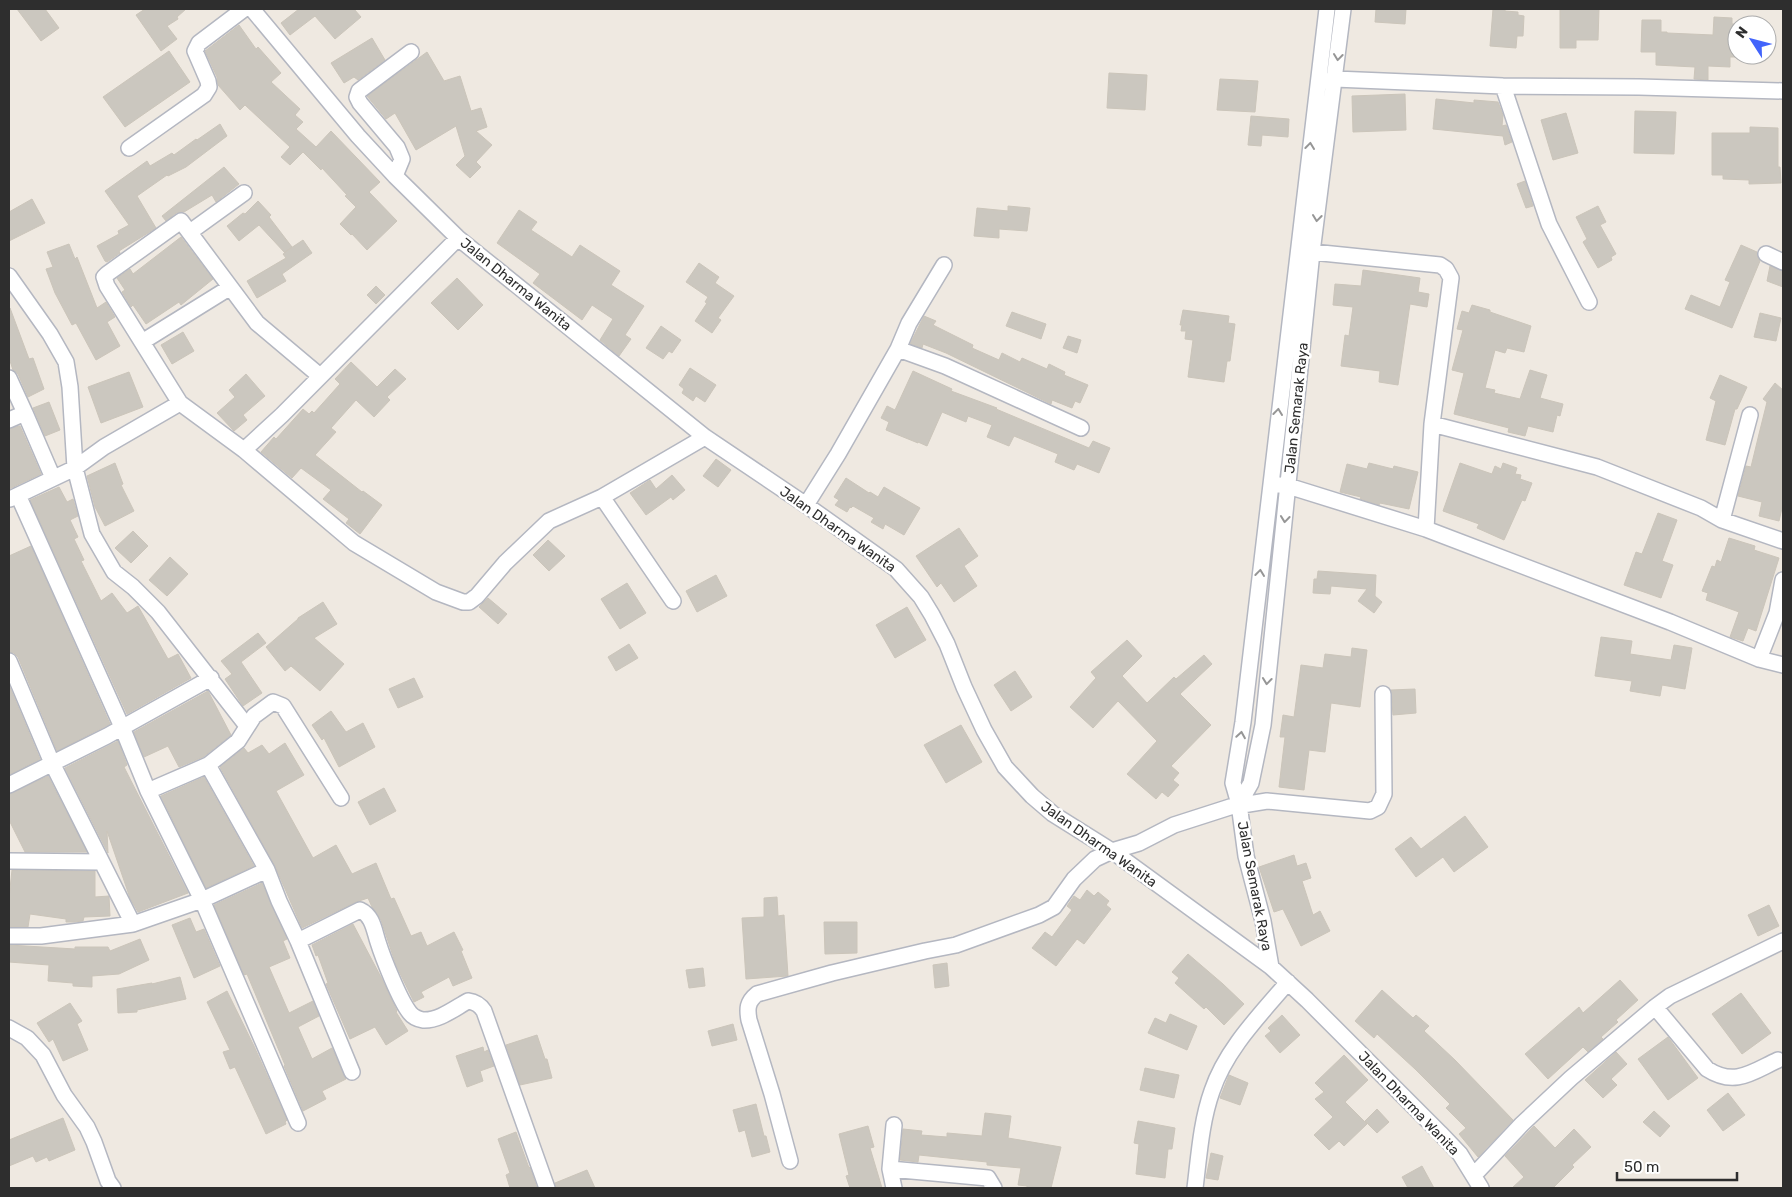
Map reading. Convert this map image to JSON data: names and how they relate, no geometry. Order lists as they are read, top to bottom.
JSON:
{
  "streets": {
    "street": ["Jalan Dharma Wanita", "Jalan Semarak Raya"]
  },
  "crossings": [
    ["Jalan Dharma Wanita", "Jalan Semarak Raya"]
  ],
  "scale_bar": "50 m",
  "north": "top left"
}
